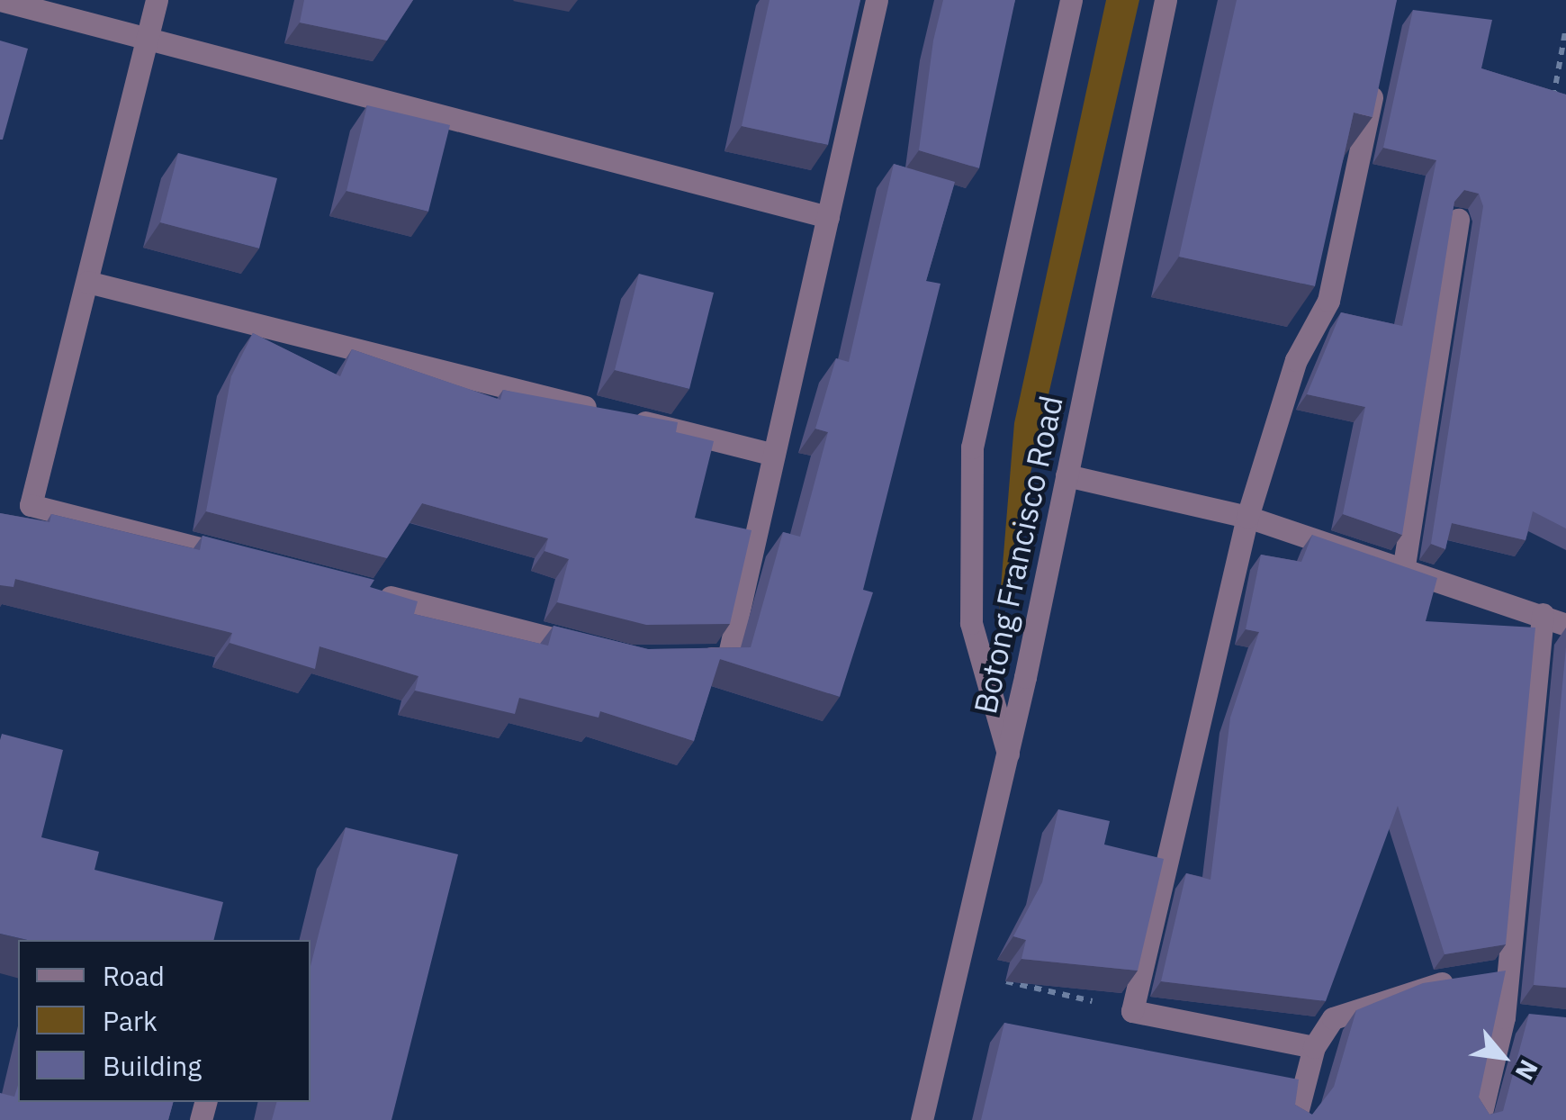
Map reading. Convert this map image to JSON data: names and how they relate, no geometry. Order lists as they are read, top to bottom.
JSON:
{
  "streets": {
    "street": ["Botong Francisco Road"]
  },
  "legend": ["Road", "Park", "Building"],
  "north": "bottom right"
}
